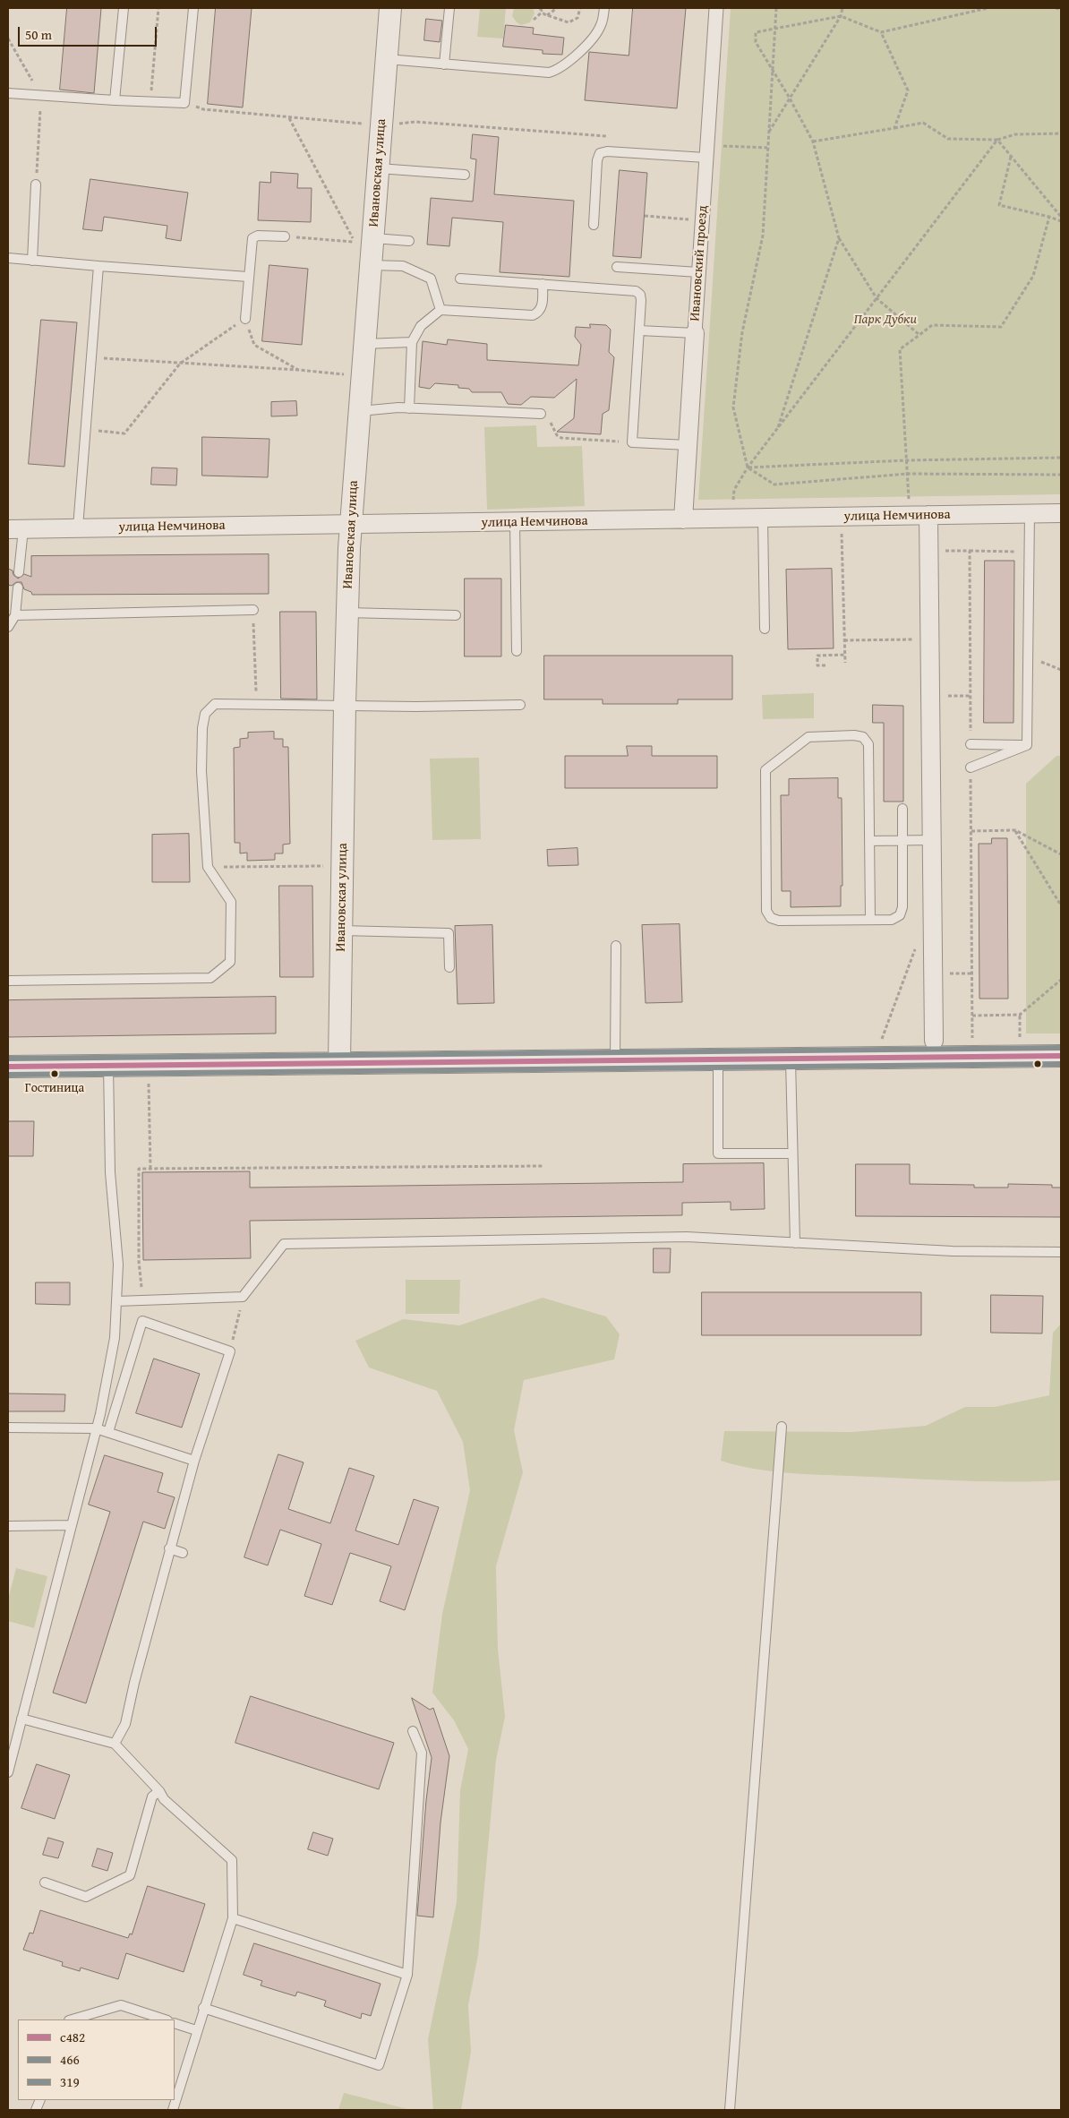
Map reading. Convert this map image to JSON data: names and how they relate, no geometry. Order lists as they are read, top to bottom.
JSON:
{
  "streets": {
    "street": ["Ивановская улица", "Ивановский проезд", "улица Немчинова"]
  },
  "crossings": [
    ["Ивановская улица", "улица Немчинова"],
    ["Ивановский проезд", "улица Немчинова"]
  ],
  "parks": ["Парк Дубки"],
  "places": ["Гостиница"],
  "lines": ["transit line 319", "transit line с482", "transit line 466"],
  "legend": ["с482", "466", "319"],
  "scale_bar": "50 m"
}
